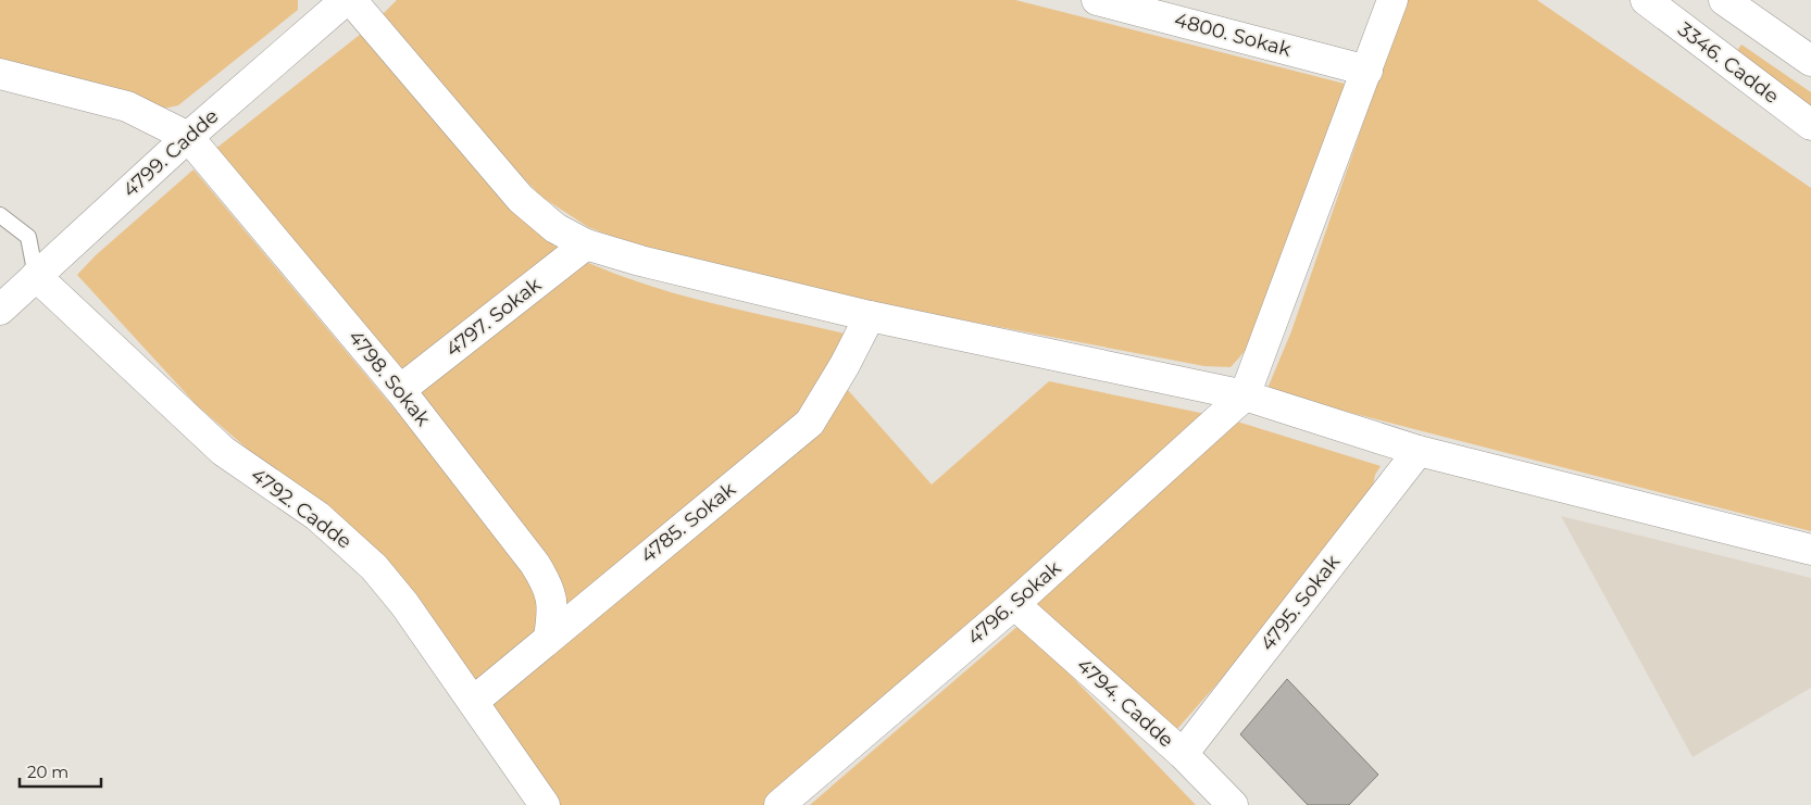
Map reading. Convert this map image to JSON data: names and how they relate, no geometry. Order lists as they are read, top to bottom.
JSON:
{
  "streets": {
    "street": [
      "4800. Sokak",
      "3346. Cadde",
      "4799. Cadde",
      "4797. Sokak",
      "4798. Sokak",
      "4792. Cadde",
      "4785. Sokak",
      "4796. Sokak",
      "4795. Sokak",
      "4794. Cadde"
    ]
  },
  "crossings": [
    ["4799. Cadde", "4798. Sokak"],
    ["4799. Cadde", "4792. Cadde"],
    ["4797. Sokak", "4798. Sokak"],
    ["4798. Sokak", "4785. Sokak"],
    ["4792. Cadde", "4785. Sokak"],
    ["4796. Sokak", "4794. Cadde"],
    ["4795. Sokak", "4794. Cadde"]
  ],
  "scale_bar": "20 m"
}
